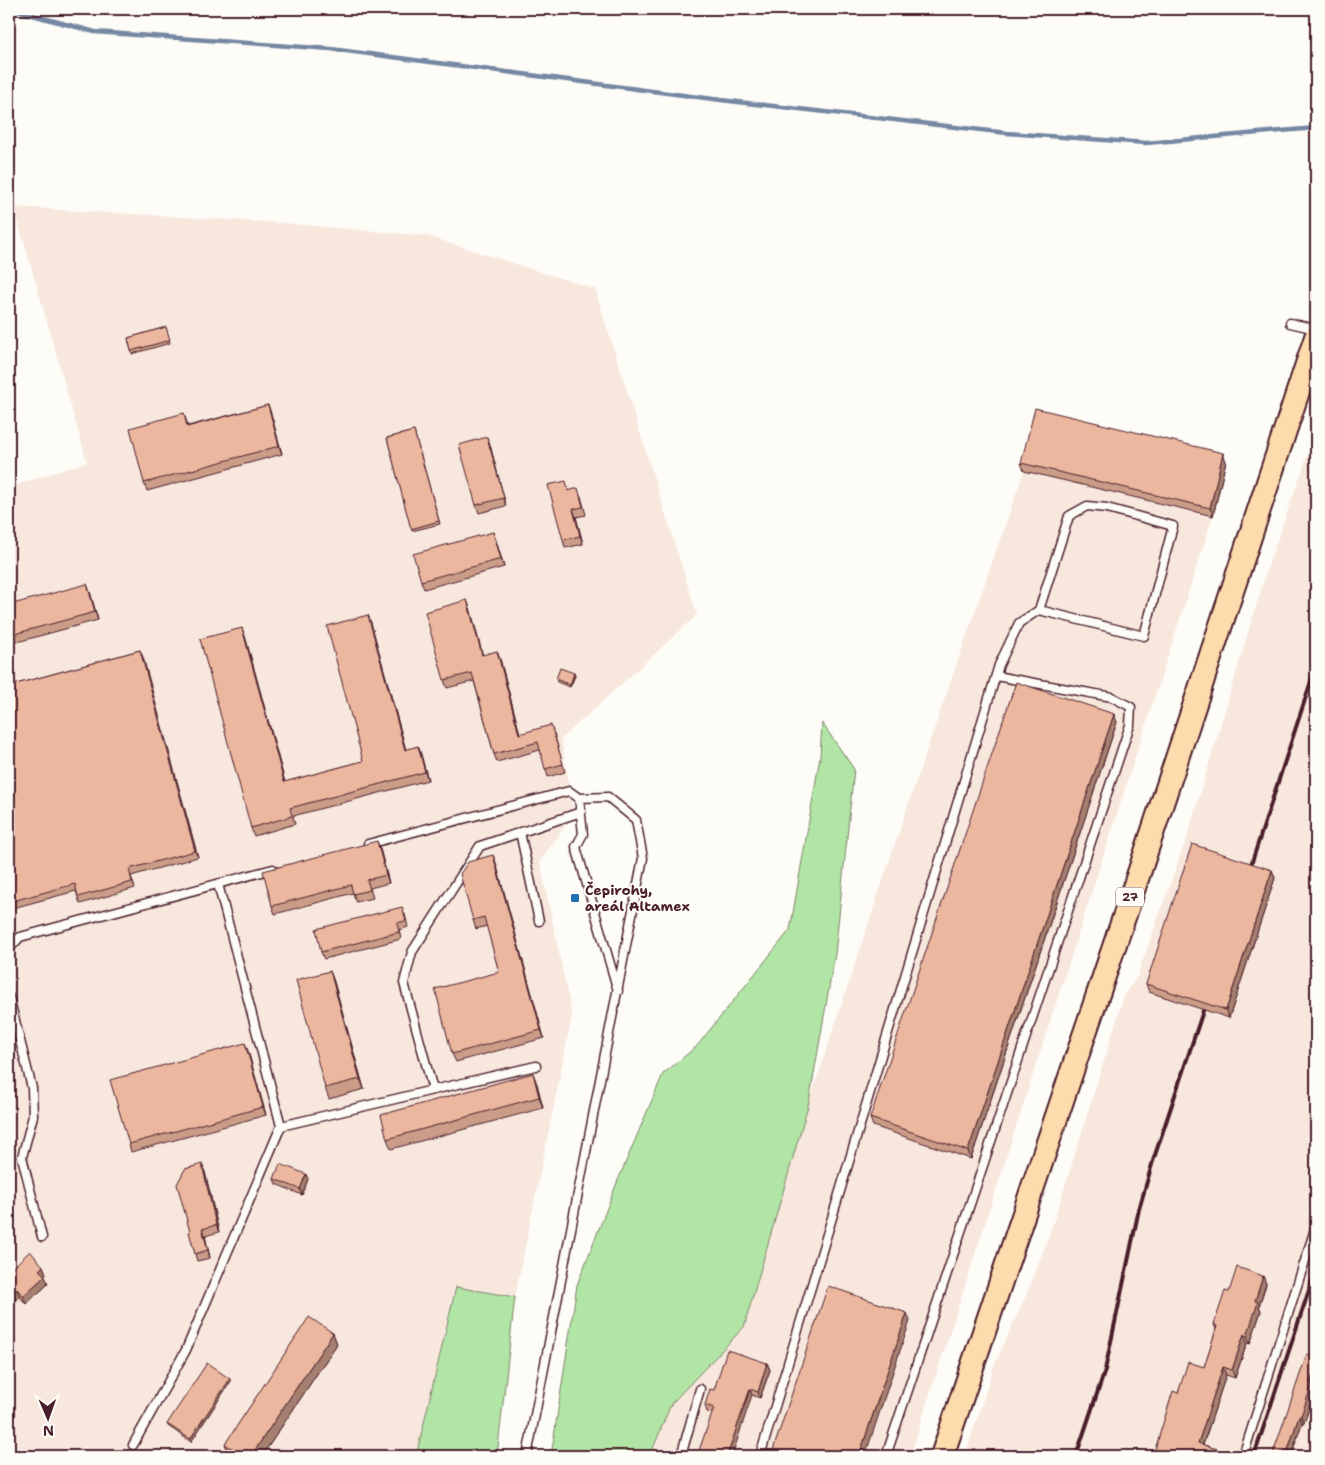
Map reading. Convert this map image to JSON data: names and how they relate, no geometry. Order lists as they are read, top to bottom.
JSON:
{
  "streets": {
    "main road": ["27"]
  },
  "places": {
    "transit": ["Čepirohy, areál Altamex"]
  },
  "north": "bottom"
}
